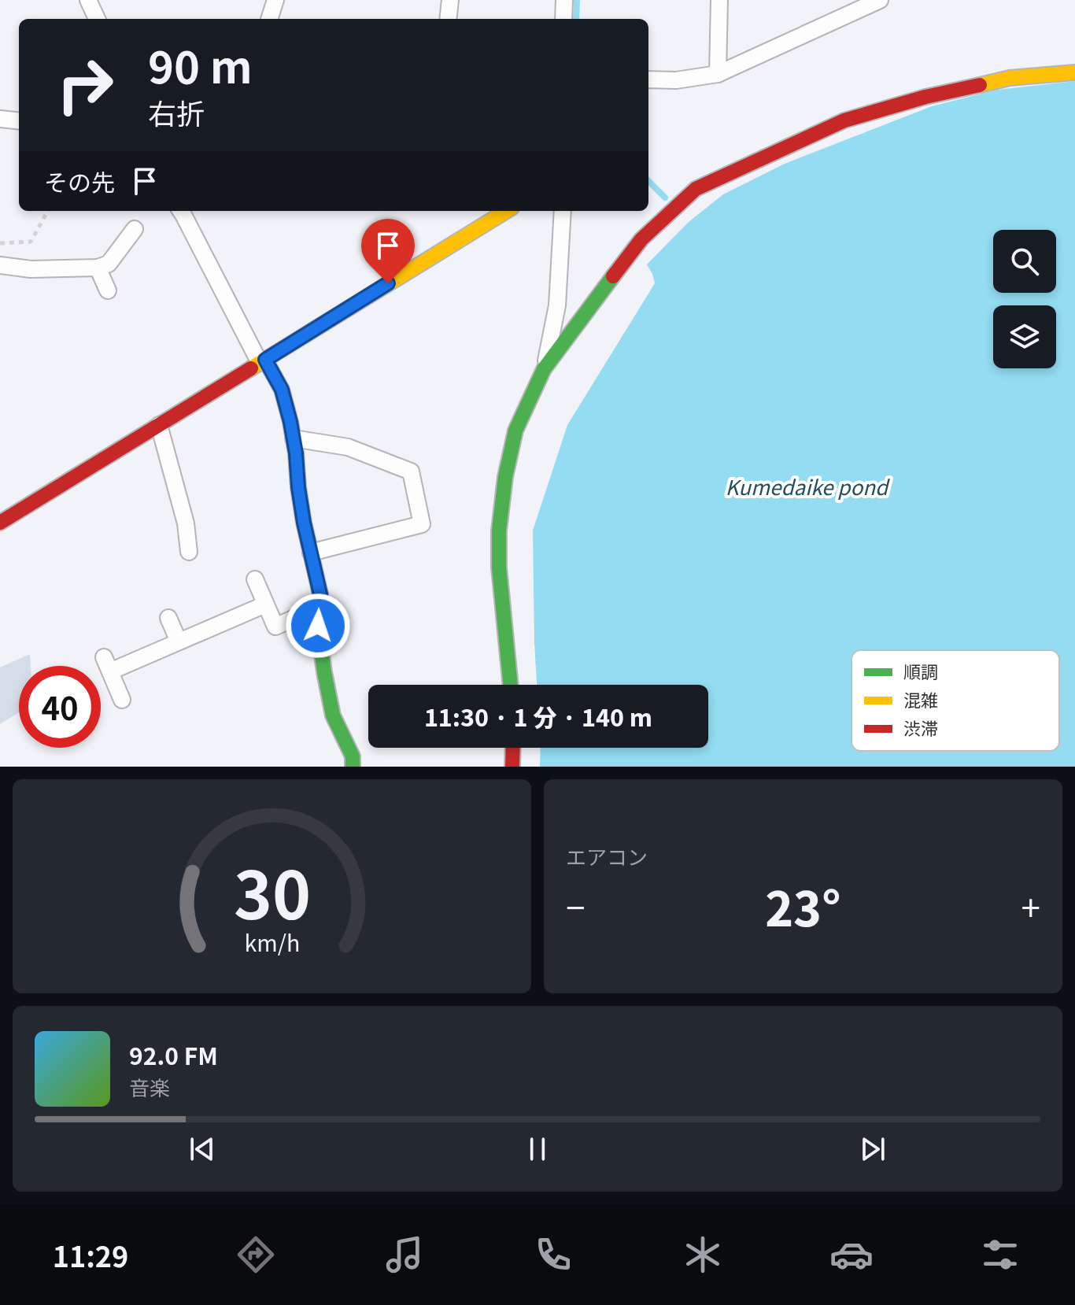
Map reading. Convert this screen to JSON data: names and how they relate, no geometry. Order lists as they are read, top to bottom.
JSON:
{
  "water": ["Kumedaike pond"],
  "legend": ["順調", "混雑", "渋滞"],
  "page": {
    "turn": ["90 m", "右折"],
    "then": "その先",
    "limit": "40",
    "trip": "11:30 · 1 分 · 140 m",
    "tile": "エアコン",
    "heat": ["−", "23°", "+"],
    "song": ["92.0 FM", "音楽"],
    "tabs": "11:29",
    "gauge": ["30", "km/h"]
  }
}
